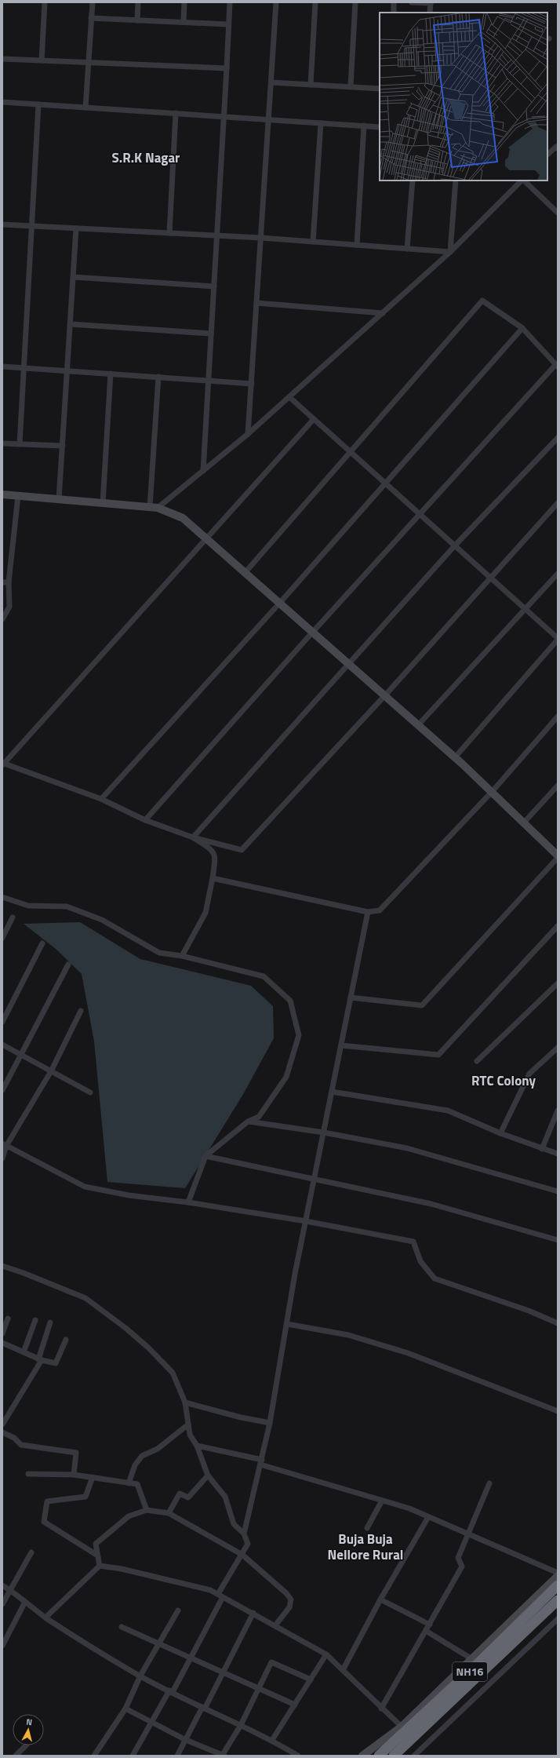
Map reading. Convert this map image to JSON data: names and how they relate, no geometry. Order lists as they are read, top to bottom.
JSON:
{
  "streets": {
    "highway": ["NH16"]
  },
  "districts": ["S.R.K Nagar", "RTC Colony", "Buja Buja Nellore Rural"],
  "north": "top"
}
